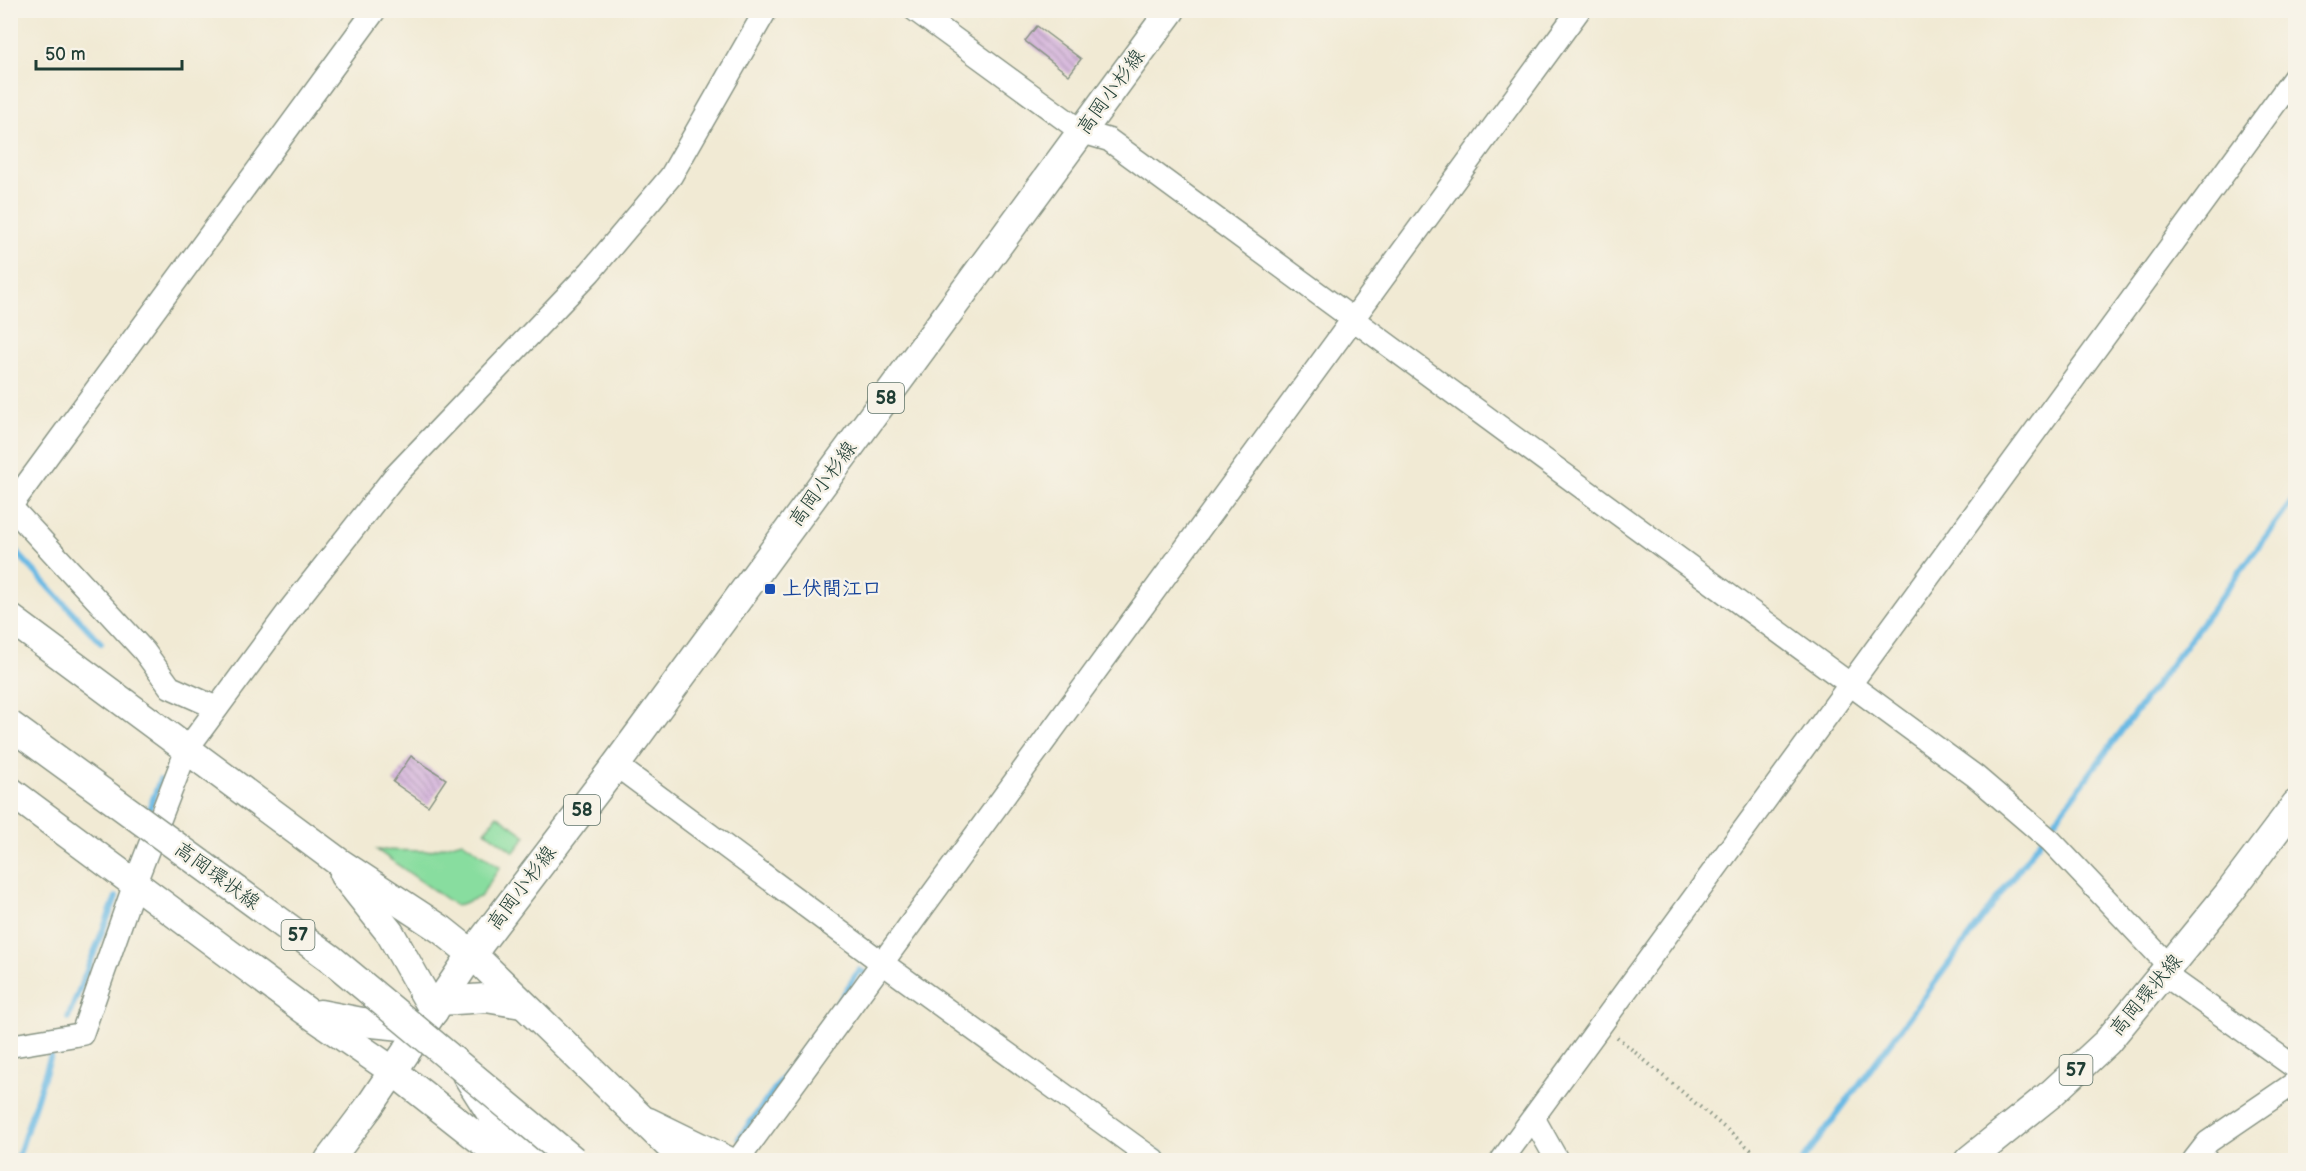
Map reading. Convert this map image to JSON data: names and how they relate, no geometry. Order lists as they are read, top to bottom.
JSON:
{
  "streets": {
    "main road": [
      "高岡小杉線",
      "58",
      "高岡環状線",
      "57"
    ]
  },
  "places": {
    "transit": ["上伏間江口"]
  },
  "scale_bar": "50 m"
}
